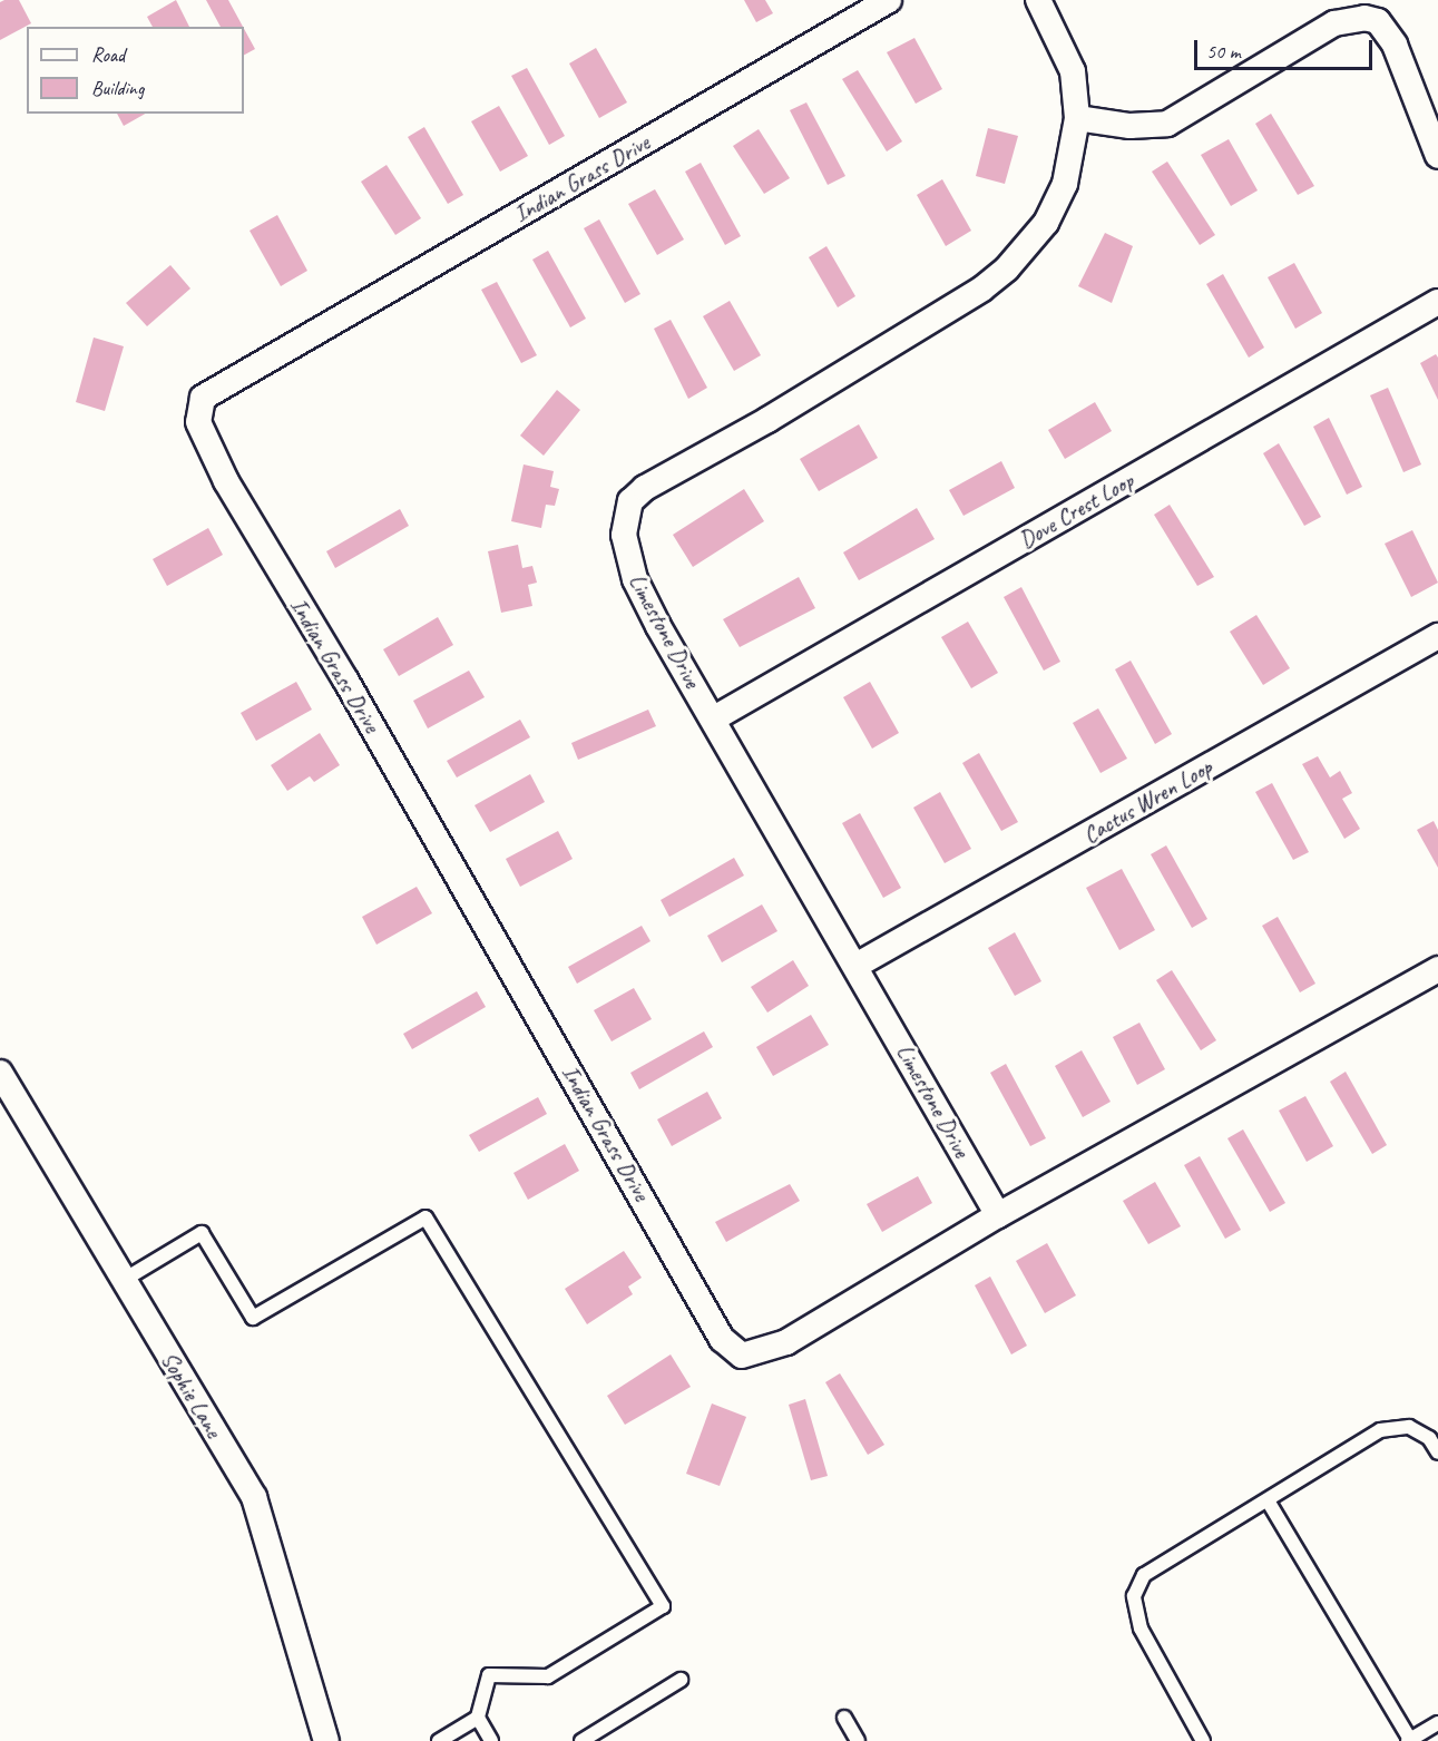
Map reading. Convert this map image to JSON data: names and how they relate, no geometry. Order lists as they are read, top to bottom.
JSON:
{
  "streets": {
    "street": [
      "Indian Grass Drive",
      "Dove Crest Loop",
      "Limestone Drive",
      "Cactus Wren Loop",
      "Sophie Lane"
    ]
  },
  "crossings": [
    ["Indian Grass Drive", "Limestone Drive"],
    ["Dove Crest Loop", "Limestone Drive"],
    ["Limestone Drive", "Cactus Wren Loop"]
  ],
  "legend": ["Road", "Building"],
  "scale_bar": "50 m"
}
